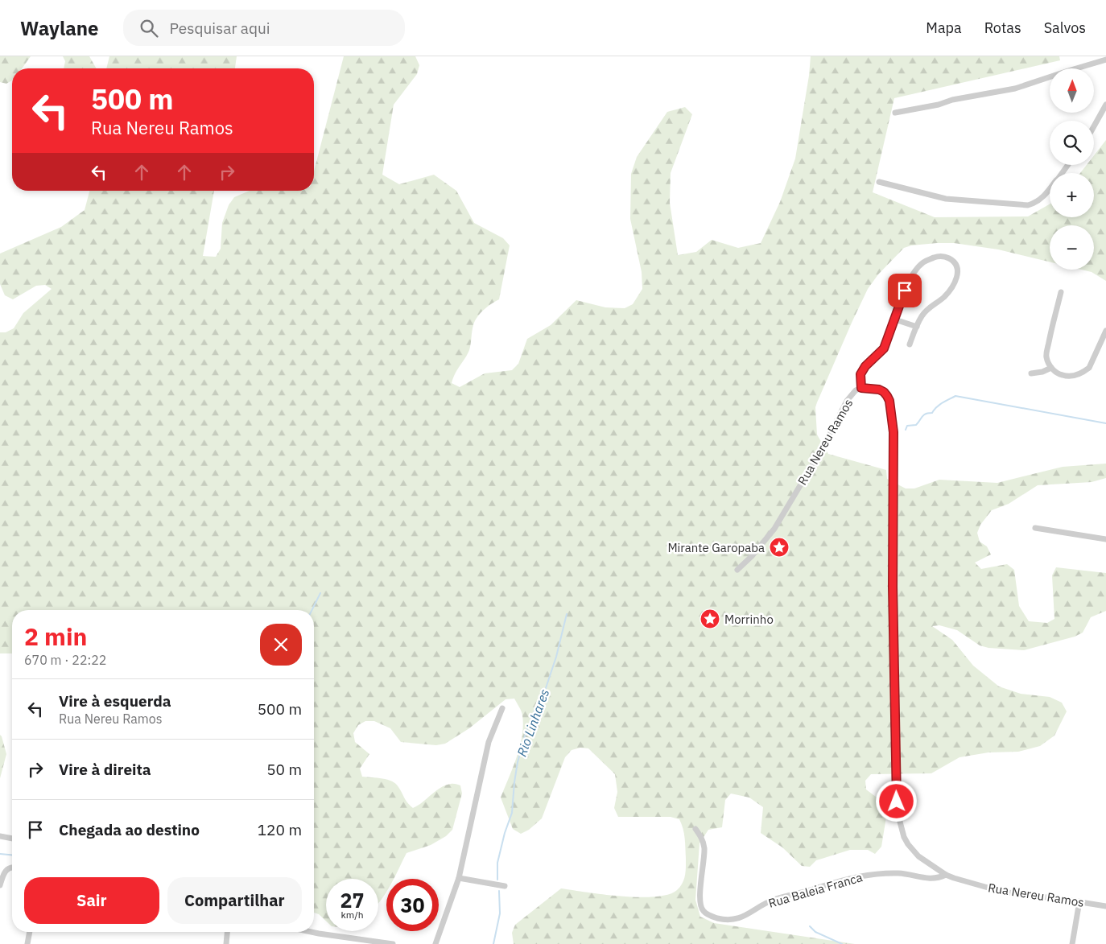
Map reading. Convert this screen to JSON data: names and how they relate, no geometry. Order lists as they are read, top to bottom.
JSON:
{
  "streets": {
    "street": ["Rua Nereu Ramos", "Rua Baleia Franca"]
  },
  "crossings": [
    ["Rua Nereu Ramos", "Rua Baleia Franca"]
  ],
  "water": ["Rio Linhares"],
  "places": {
    "place": ["Mirante Garopaba", "Morrinho"]
  },
  "north": "top",
  "page": {
    "header": "Waylane",
    "search": "Pesquisar aqui",
    "nav": ["Mapa", "Rotas", "Salvos"],
    "map_buttons": ["+", "−"],
    "turn": ["500 m", "Rua Nereu Ramos"],
    "heading": ["2 min", "670 m · 22:22"],
    "list": [
      {
        "name": "Vire à esquerda",
        "note": "Rua Nereu Ramos",
        "value": "500 m"
      },
      {
        "name": "Vire à direita",
        "value": "50 m"
      },
      {
        "name": "Chegada ao destino",
        "value": "120 m"
      }
    ],
    "buttons": ["Sair", "Compartilhar"],
    "speed": "27 km/h",
    "limit": "30"
  }
}
